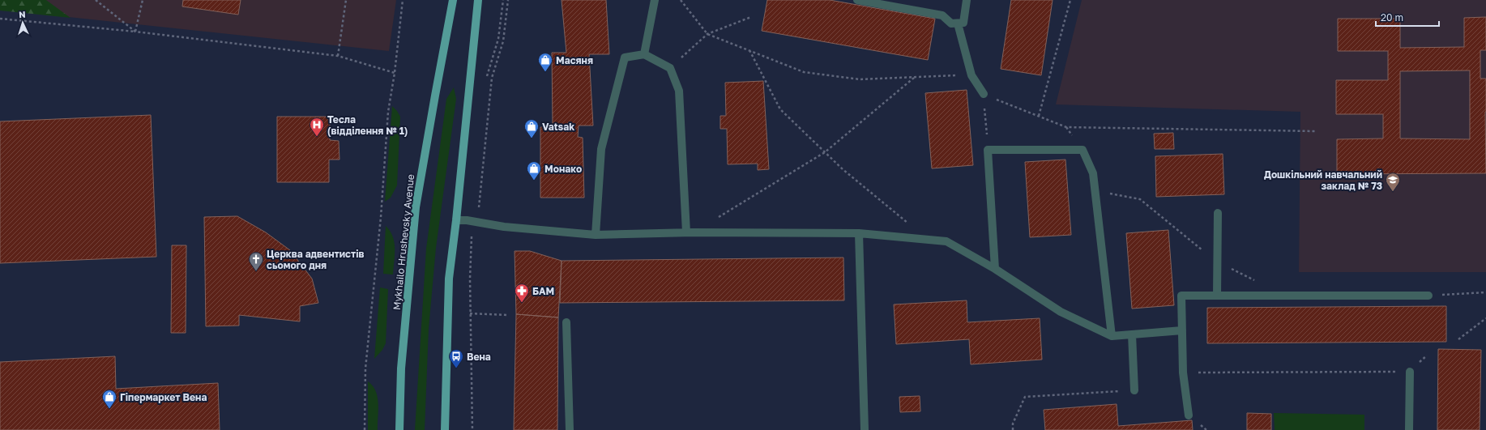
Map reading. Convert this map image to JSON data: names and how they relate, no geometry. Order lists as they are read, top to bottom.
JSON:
{
  "streets": {
    "main road": ["Mykhailo Hrushevsky Avenue"]
  },
  "places": {
    "shop": [
      "Масяня",
      "Vatsak",
      "Монако",
      "Гіпермаркет Вена"
    ],
    "hospital": ["Тесла (відділення № 1)"],
    "school or university": ["Дошкільний навчальний заклад № 73"],
    "church": ["Церква адвентистів сьомого дня"],
    "pharmacy": ["БАМ"],
    "bus stop": ["Вена"]
  },
  "scale_bar": "20 m",
  "north": "top"
}
